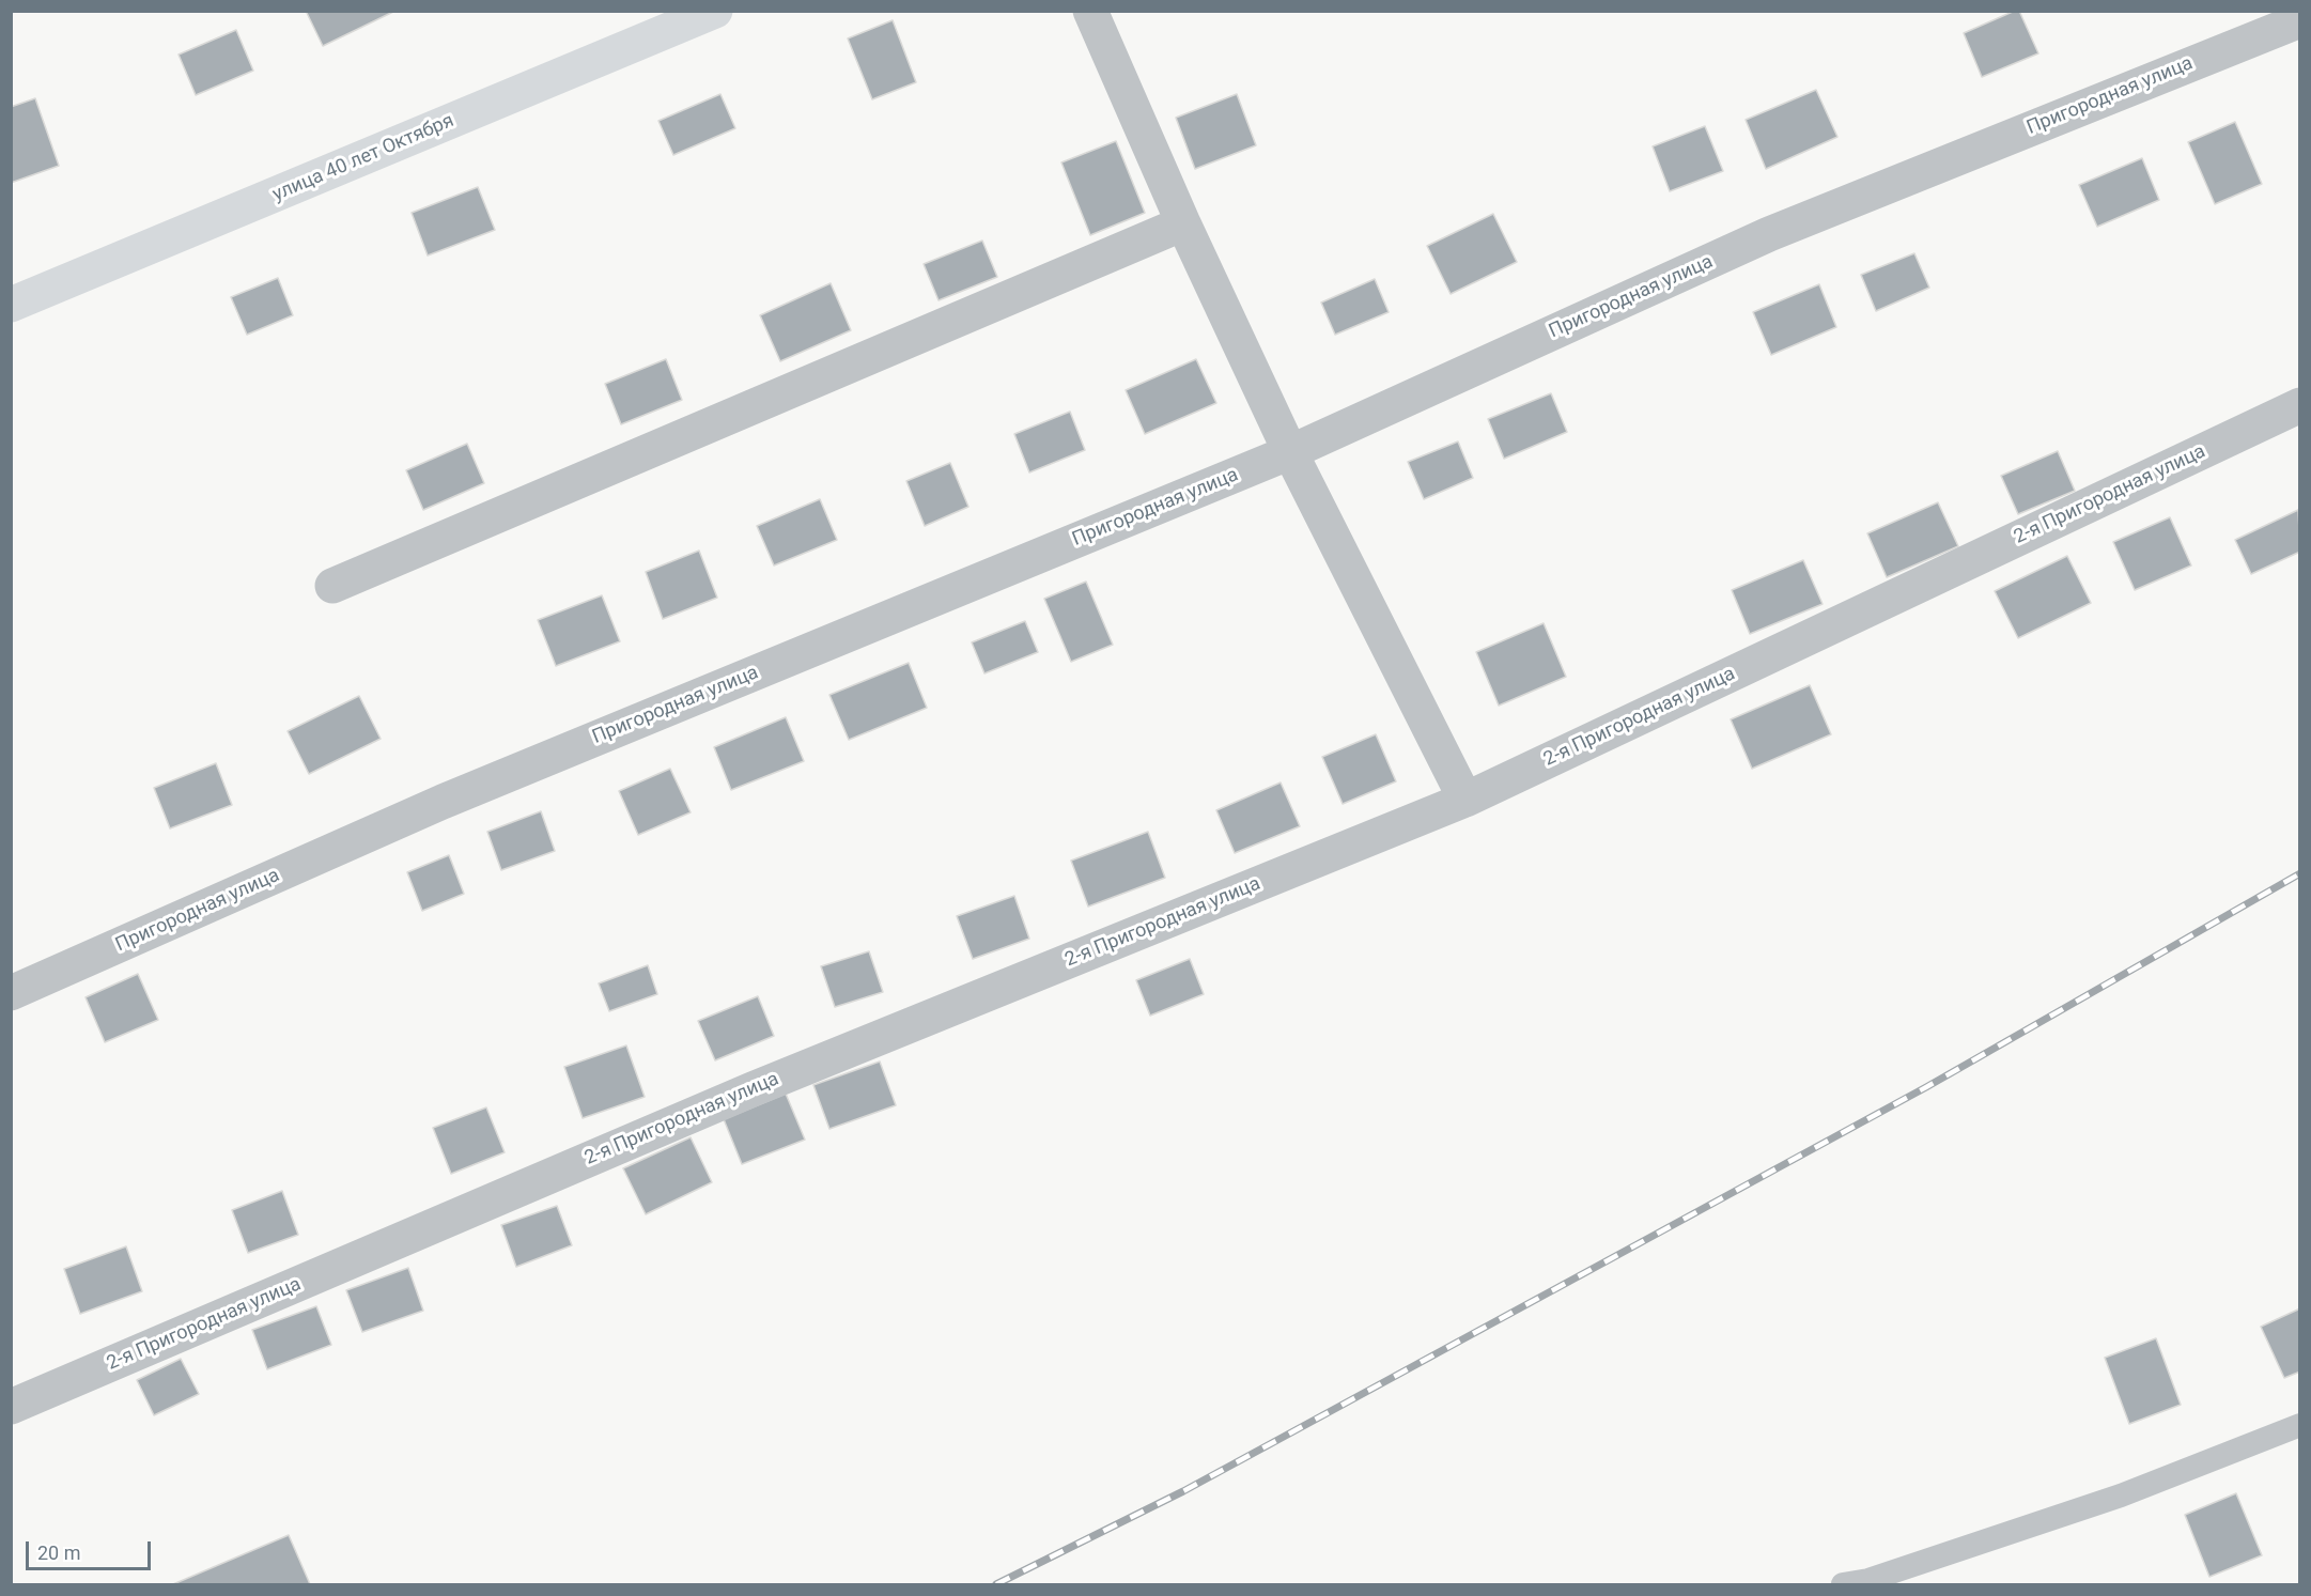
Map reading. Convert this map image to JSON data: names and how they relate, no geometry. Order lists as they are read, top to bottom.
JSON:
{
  "streets": {
    "main road": ["улица 40 лет Октября"],
    "street": ["Пригородная улица", "2-я Пригородная улица"]
  },
  "scale_bar": "20 m"
}
